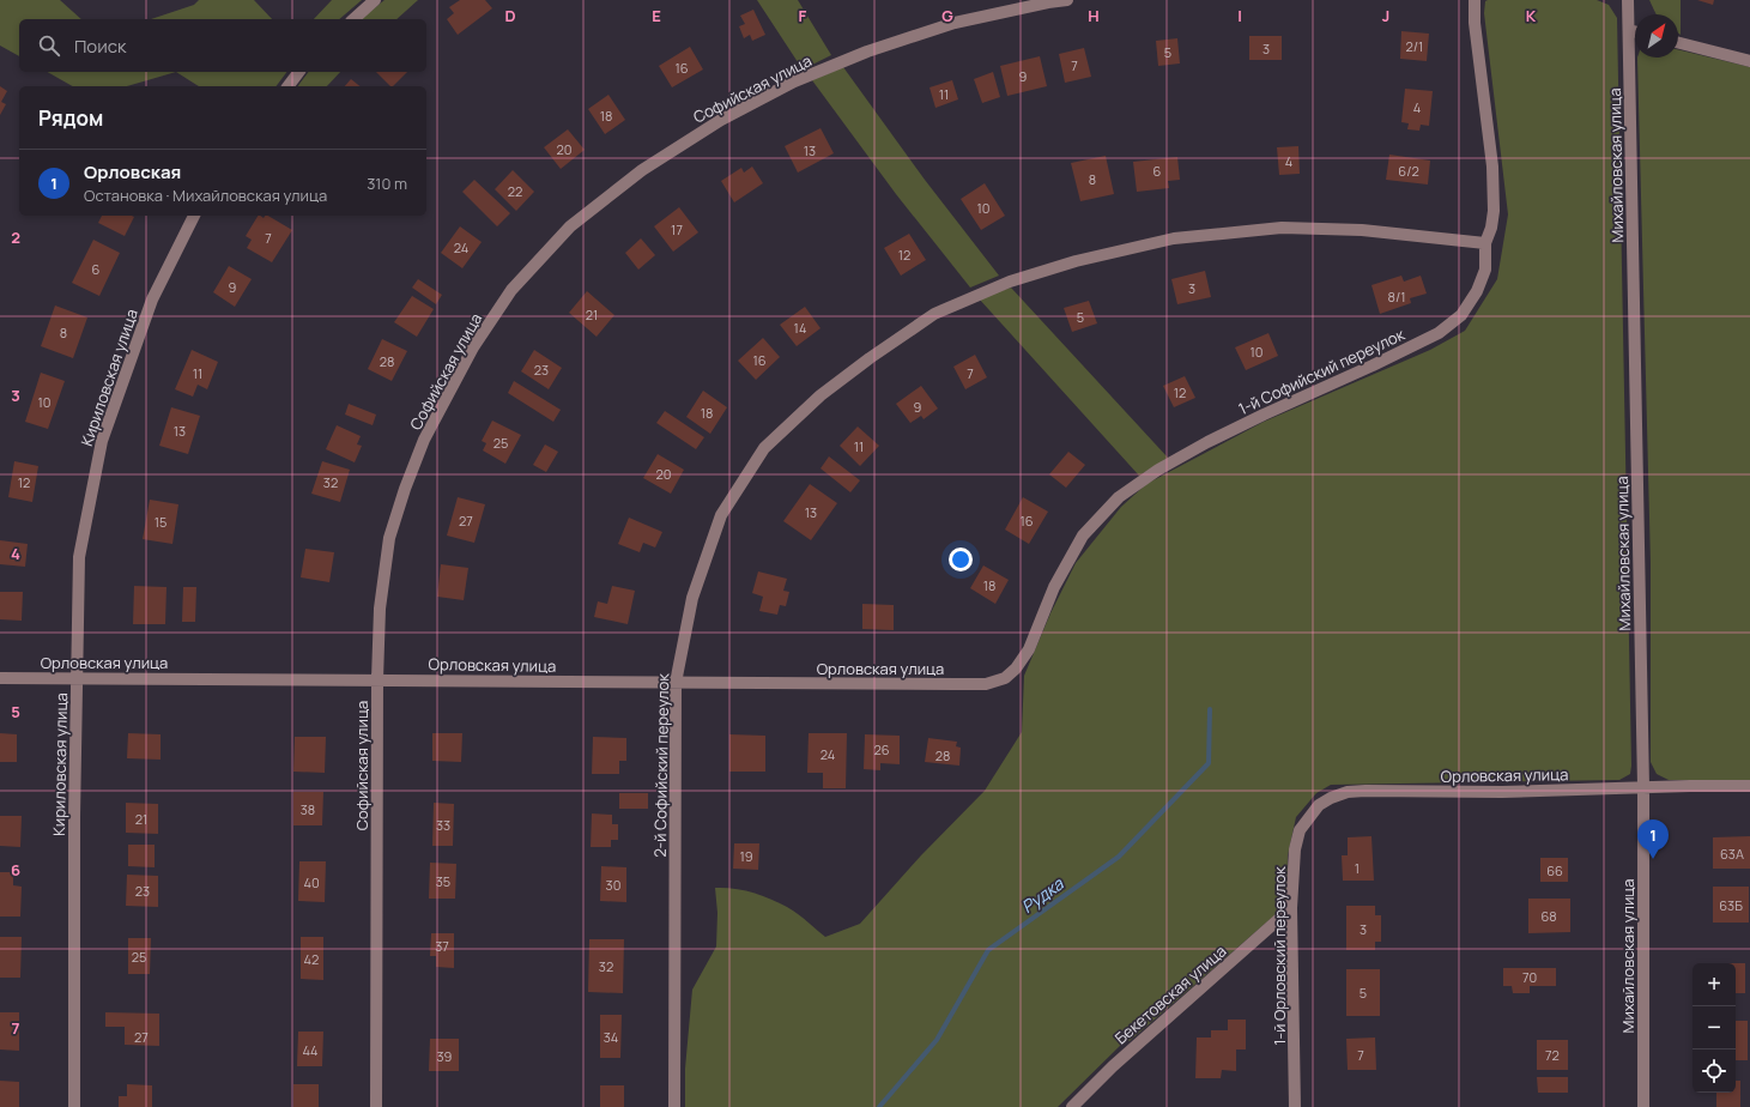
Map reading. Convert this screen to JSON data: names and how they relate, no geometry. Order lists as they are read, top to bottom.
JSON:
{
  "streets": {
    "street": [
      "Софийская улица",
      "Михайловская улица",
      "1-й Софийский переулок",
      "Кириловская улица",
      "Орловская улица",
      "2-й Софийский переулок",
      "1-й Орловский переулок",
      "Бекетовская улица"
    ]
  },
  "crossings": [
    ["Софийская улица", "Орловская улица"],
    ["Михайловская улица", "Орловская улица"],
    ["1-й Софийский переулок", "Орловская улица"],
    ["1-й Софийский переулок", "2-й Софийский переулок"],
    ["Кириловская улица", "Орловская улица"],
    ["Орловская улица", "2-й Софийский переулок"],
    ["Орловская улица", "1-й Орловский переулок"],
    ["1-й Орловский переулок", "Бекетовская улица"]
  ],
  "water": ["Рудка"],
  "house_numbers": [
    "2/1",
    "3",
    "5",
    "7",
    "16",
    "9",
    "11",
    "4",
    "18",
    "20",
    "13",
    "4",
    "6",
    "6/2",
    "8",
    "22",
    "10",
    "17",
    "7",
    "24",
    "12",
    "6",
    "9",
    "3",
    "8/1",
    "21",
    "5",
    "14",
    "8",
    "10",
    "16",
    "28",
    "23",
    "11",
    "7",
    "12",
    "10",
    "9",
    "18",
    "13",
    "25",
    "11",
    "20",
    "12",
    "32",
    "13",
    "27",
    "16",
    "15",
    "18",
    "26",
    "24",
    "28",
    "38",
    "21",
    "33",
    "63А",
    "19",
    "1",
    "66",
    "35",
    "40",
    "30",
    "23",
    "63Б",
    "68",
    "3",
    "37",
    "25",
    "42",
    "32",
    "70",
    "5",
    "27",
    "34",
    "44",
    "7",
    "72",
    "39"
  ],
  "north": "top right",
  "page": {
    "search": "Поиск",
    "heading": "Рядом",
    "list": [
      {
        "mark": "1",
        "name": "Орловская",
        "note": "Остановка · Михайловская улица",
        "value": "310 m"
      }
    ],
    "pins": "1",
    "map_buttons": ["+", "−"]
  },
  "grid": {
    "columns": [
      "D",
      "E",
      "F",
      "G",
      "H",
      "I",
      "J",
      "K"
    ],
    "rows": [
      "2",
      "3",
      "4",
      "5",
      "6",
      "7"
    ]
  }
}
